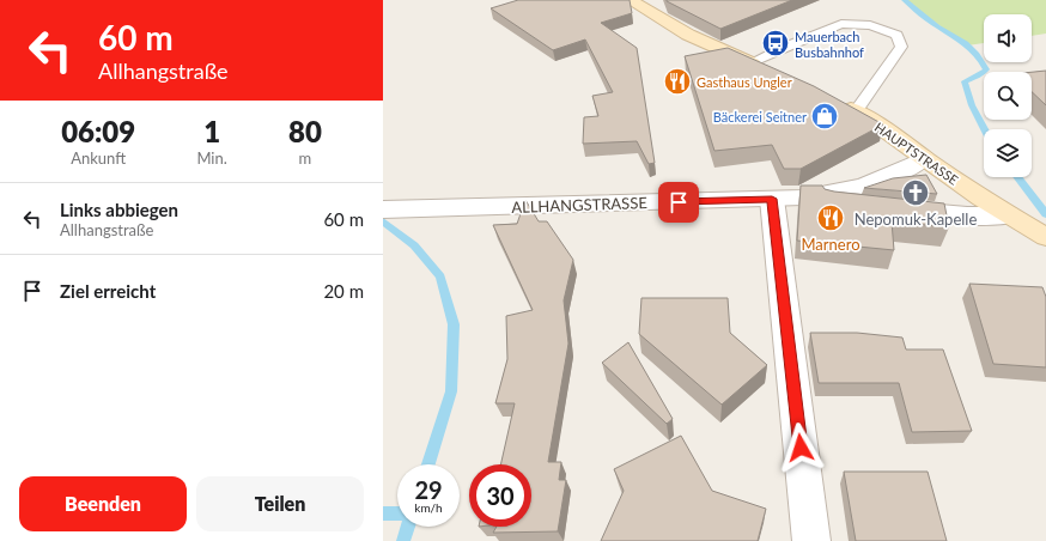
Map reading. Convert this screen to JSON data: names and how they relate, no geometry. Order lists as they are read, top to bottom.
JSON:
{
  "streets": {
    "main road": ["HAUPTSTRASSE"],
    "street": ["ALLHANGSTRASSE"]
  },
  "crossings": [
    ["HAUPTSTRASSE", "ALLHANGSTRASSE"]
  ],
  "places": {
    "bus stop": ["Mauerbach Busbahnhof"],
    "restaurant": ["Gasthaus Ungler", "Marnero"],
    "shop": ["Bäckerei Seitner"],
    "church": ["Nepomuk-Kapelle"]
  },
  "page": {
    "turn": ["60 m", "Allhangstraße"],
    "eta": [
      "06:09",
      "Ankunft",
      "1",
      "Min.",
      "80",
      "m"
    ],
    "list": [
      {
        "name": "Links abbiegen",
        "note": "Allhangstraße",
        "value": "60 m"
      },
      {
        "name": "Ziel erreicht",
        "value": "20 m"
      }
    ],
    "speed": "29 km/h",
    "limit": "30",
    "buttons": ["Beenden", "Teilen"]
  }
}
